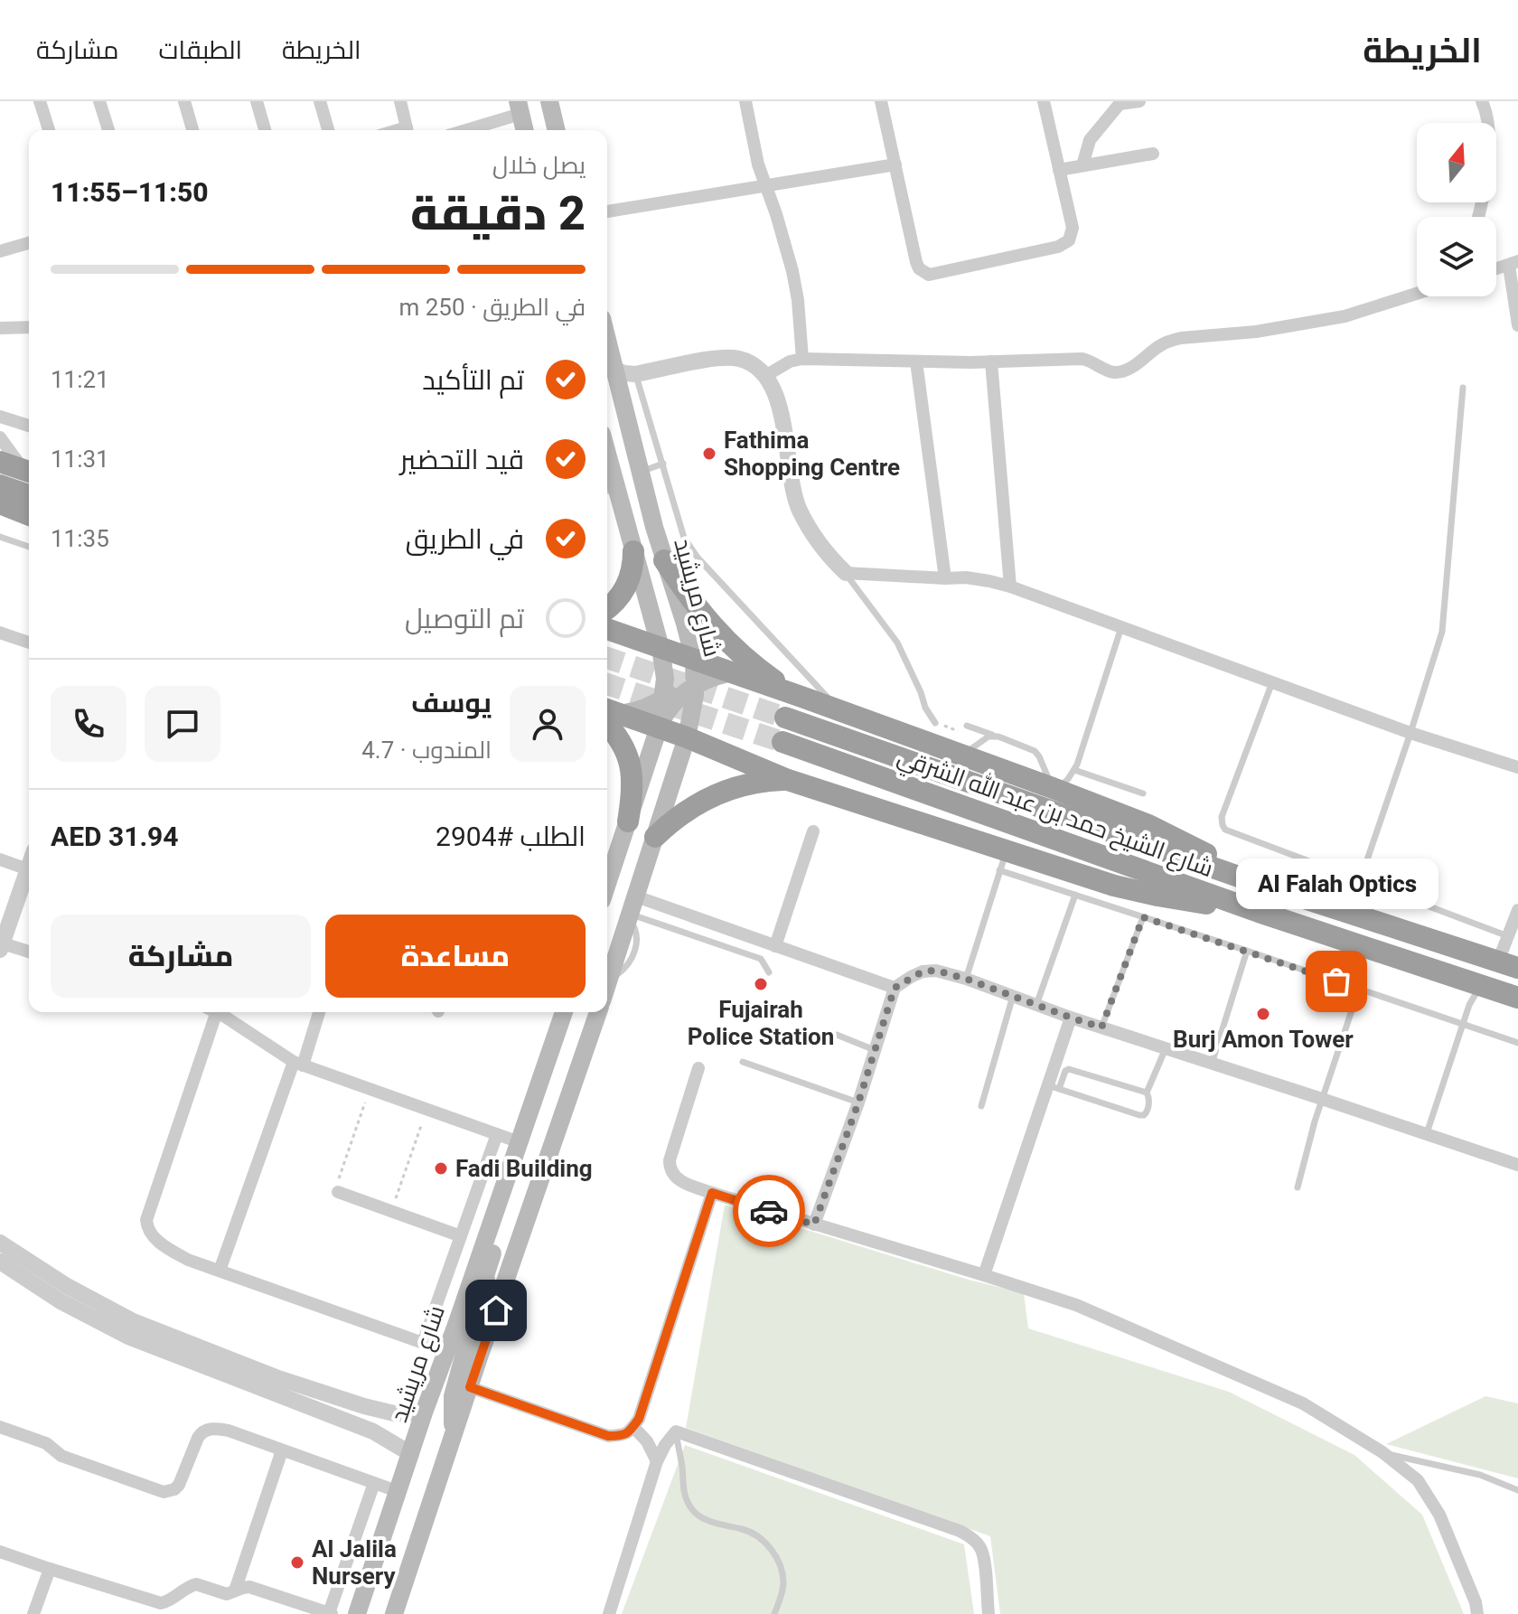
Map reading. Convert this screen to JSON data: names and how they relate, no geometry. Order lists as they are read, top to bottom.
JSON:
{
  "streets": {
    "highway": ["شارع الشيخ حمد بن عبد الله الشرقي"],
    "main road": ["شارع مريشيد"]
  },
  "places": [
    "Fathima Shopping Centre",
    "Al Falah Optics",
    "Fujairah Police Station",
    "Burj Amon Tower",
    "Fadi Building",
    "Al Jalila Nursery"
  ],
  "north": "top",
  "page": {
    "header": "الخريطة",
    "nav": ["الخريطة", "الطبقات", "مشاركة"],
    "heading": ["2 دقيقة", "يصل خلال", "11:50–11:55"],
    "panel": [
      "يوسف",
      "المندوب · 4.7",
      "الطلب #2904",
      "AED 31.94"
    ],
    "bar": "في الطريق · 250 m",
    "list": [
      ["تم التأكيد", "11:21"],
      ["قيد التحضير", "11:31"],
      ["في الطريق", "11:35"],
      "تم التوصيل"
    ],
    "bubble": "Al Falah Optics",
    "buttons": ["مساعدة", "مشاركة"]
  }
}
